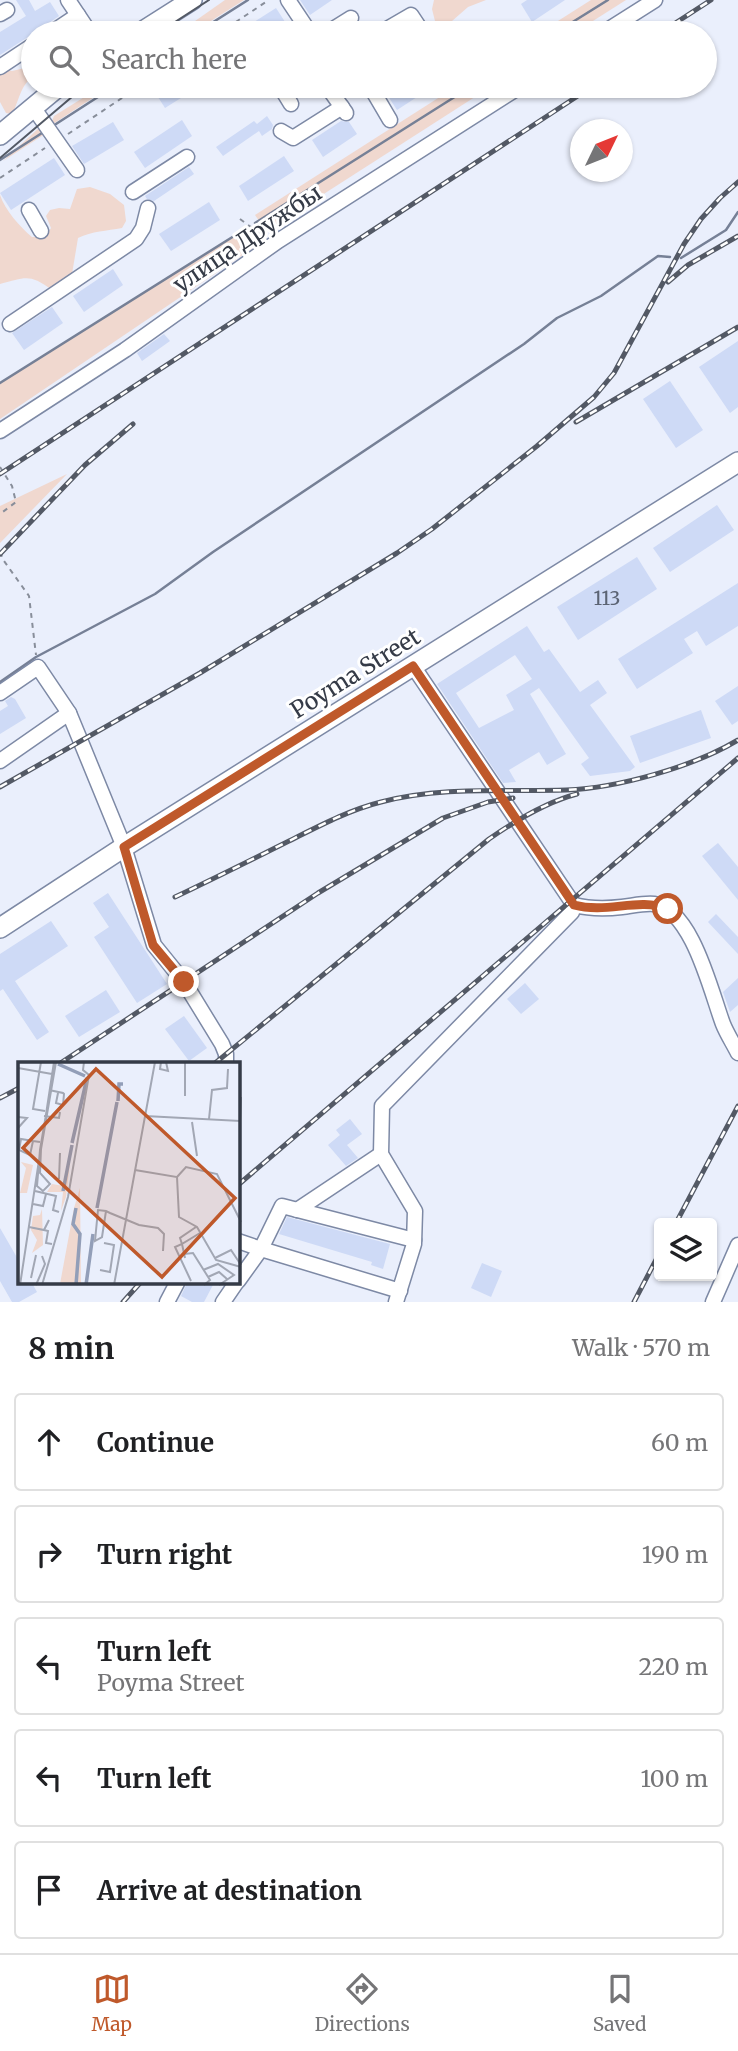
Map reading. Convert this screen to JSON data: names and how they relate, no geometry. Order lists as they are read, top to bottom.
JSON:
{
  "streets": {
    "main road": ["Poyma Street"],
    "street": ["улица Дружбы"]
  },
  "house_numbers": ["113"],
  "north": "top right",
  "page": {
    "search": "Search here",
    "heading": ["8 min", "Walk · 570 m"],
    "list": [
      ["Continue", "60 m"],
      ["Turn right", "190 m"],
      ["Turn left", "Poyma Street", "220 m"],
      ["Turn left", "100 m"],
      "Arrive at destination"
    ],
    "nav": ["Map", "Directions", "Saved"]
  }
}
